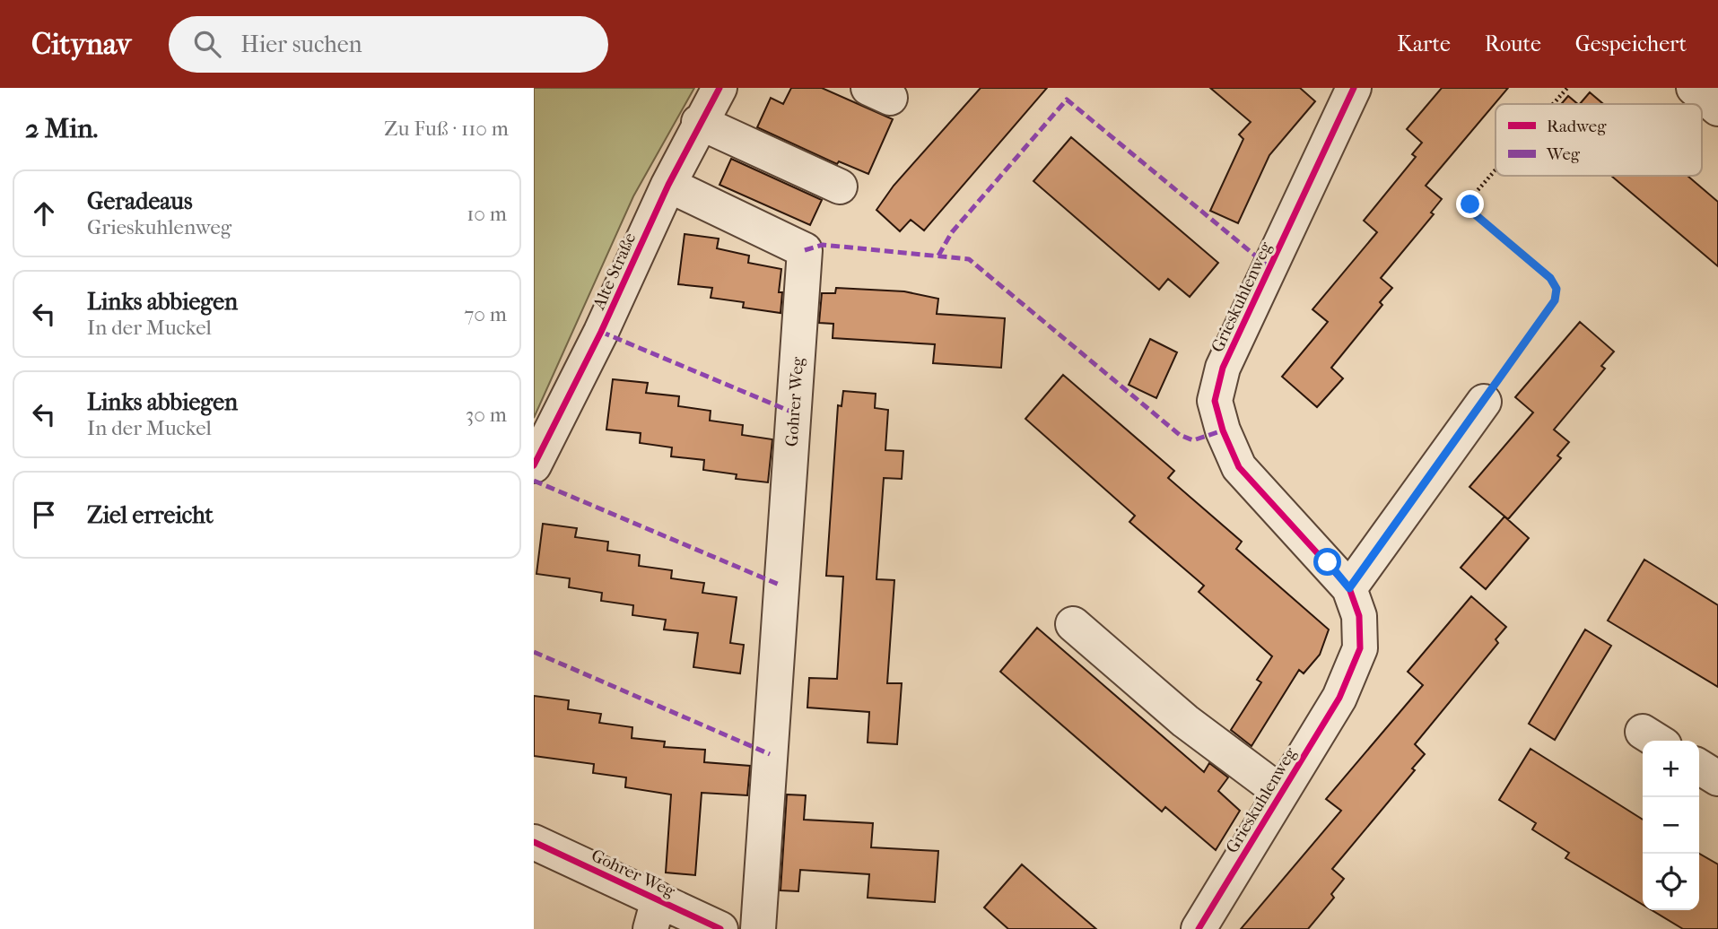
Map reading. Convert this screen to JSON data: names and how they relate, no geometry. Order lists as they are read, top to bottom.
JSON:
{
  "streets": {
    "street": ["Alte Straße", "Grieskuhlenweg", "Gohrer Weg"]
  },
  "crossings": [
    ["Alte Straße", "Gohrer Weg"]
  ],
  "legend": ["Radweg", "Weg"],
  "page": {
    "header": "Citynav",
    "search": "Hier suchen",
    "nav": ["Karte", "Route", "Gespeichert"],
    "heading": ["2 Min.", "Zu Fuß · 110 m"],
    "list": [
      ["Geradeaus", "Grieskuhlenweg", "10 m"],
      ["Links abbiegen", "In der Muckel", "70 m"],
      ["Links abbiegen", "In der Muckel", "30 m"],
      "Ziel erreicht"
    ],
    "map_buttons": ["+", "−"]
  }
}
